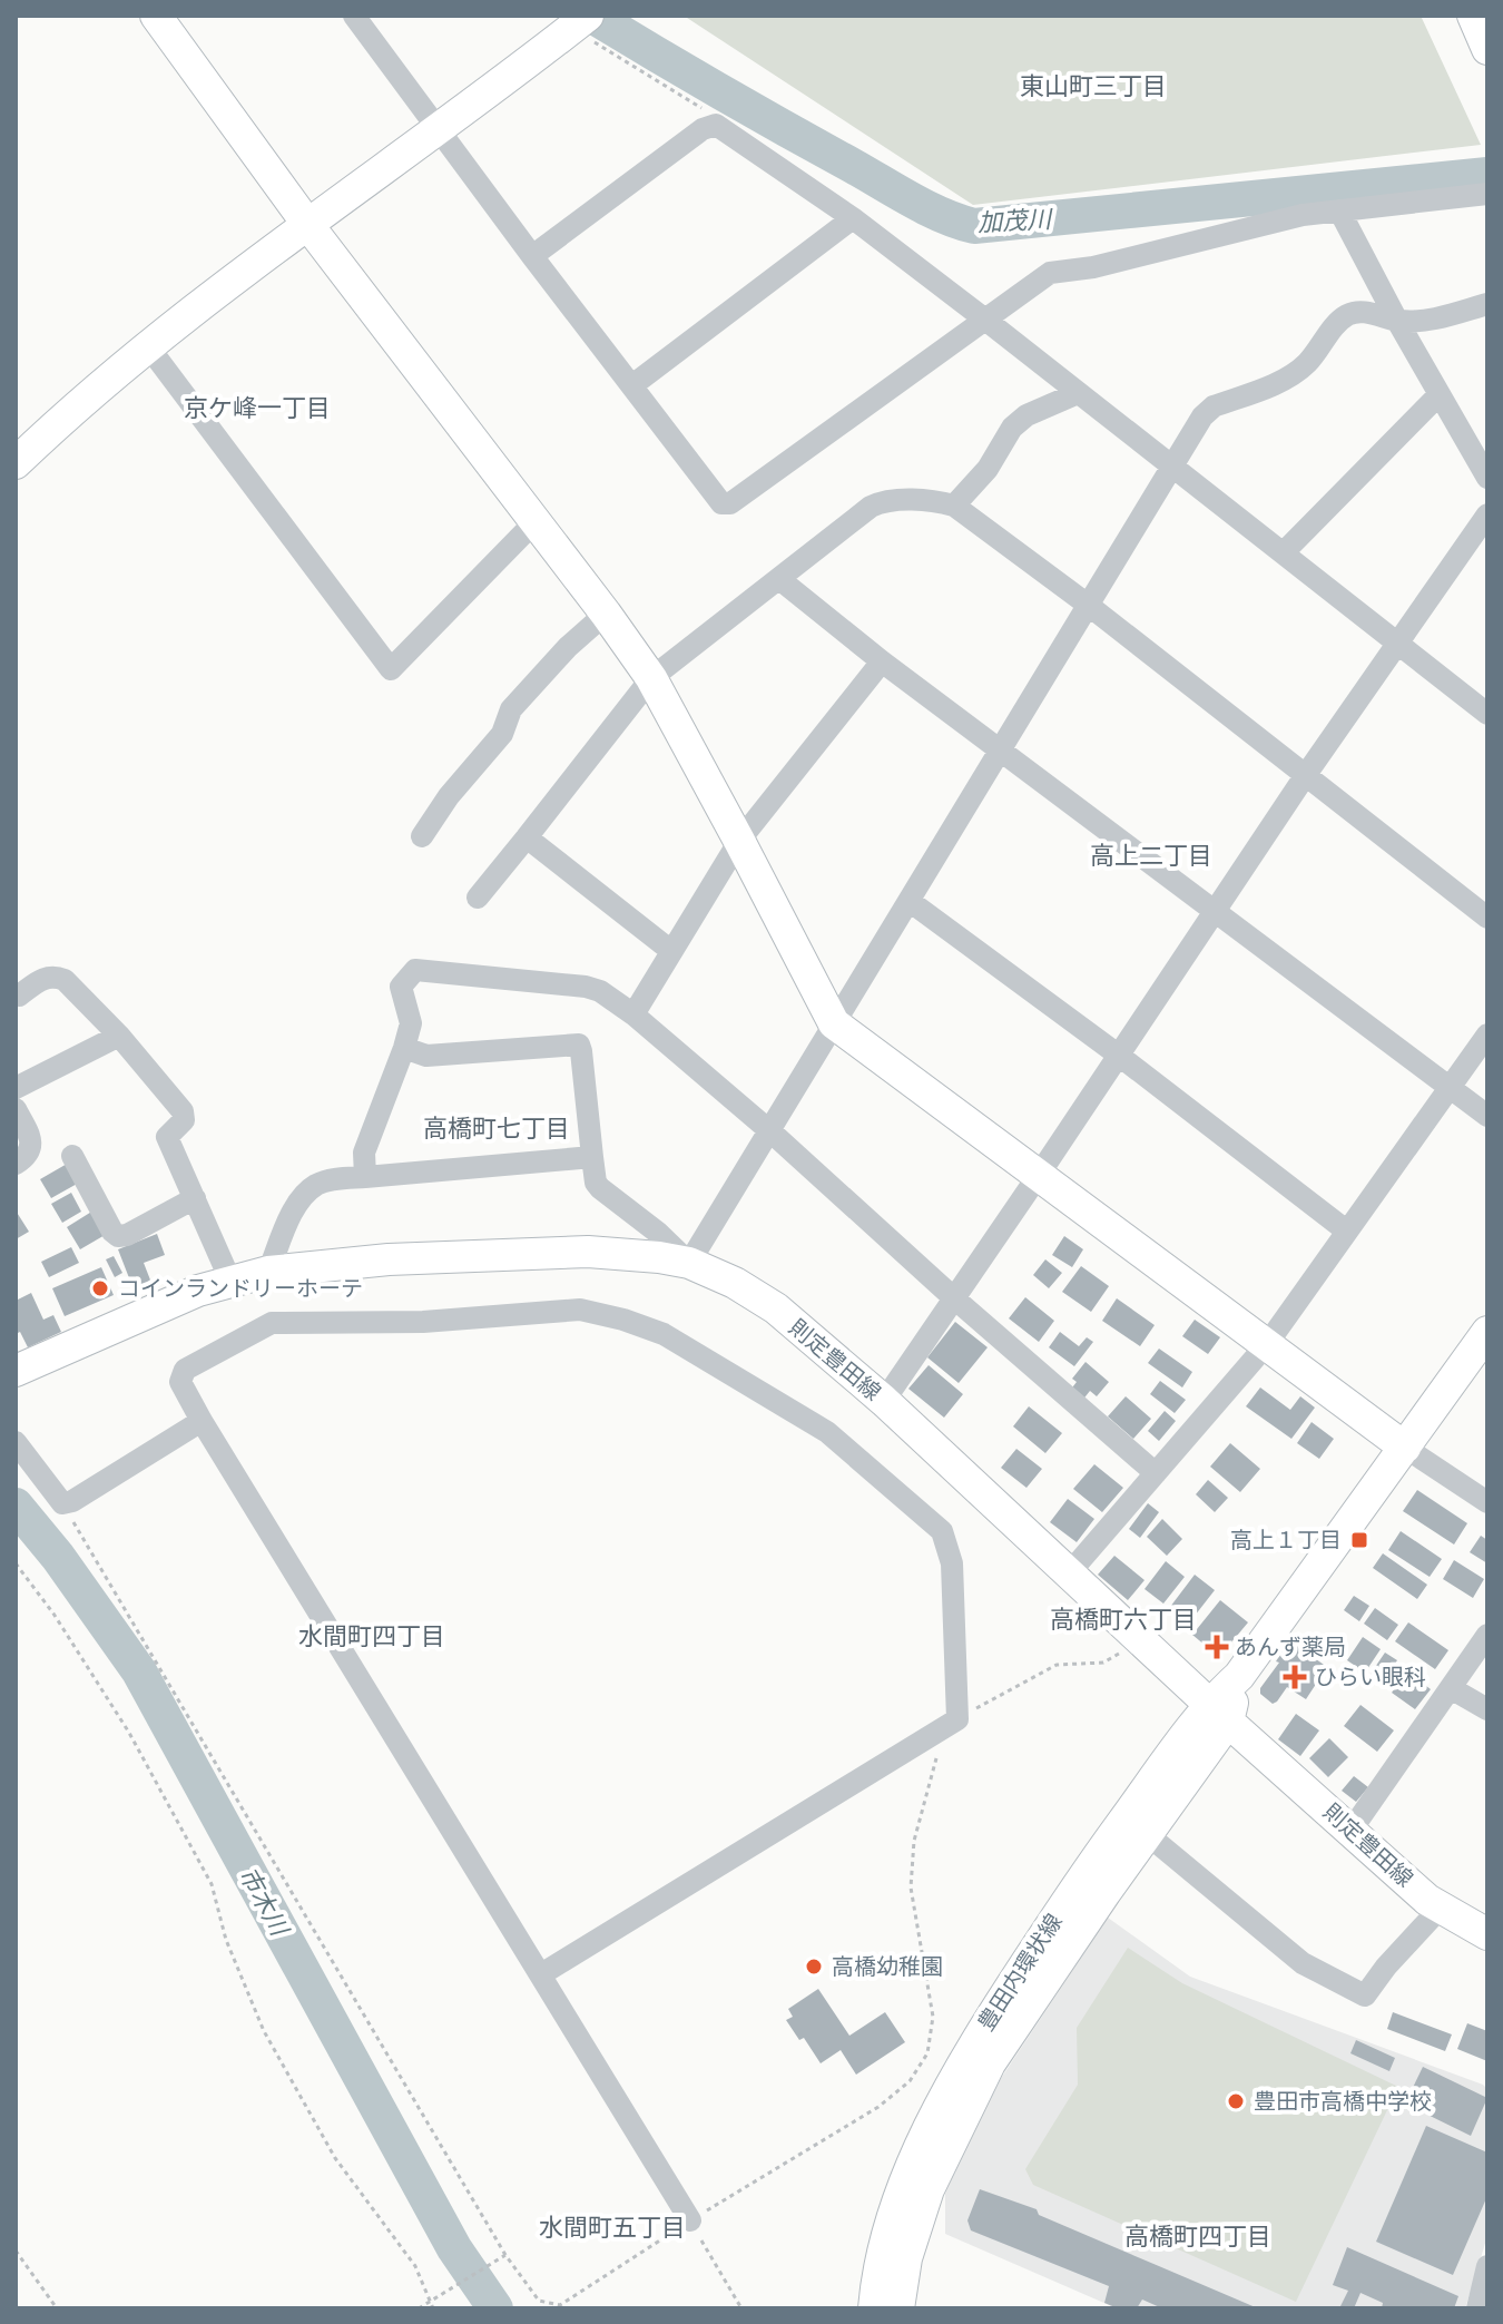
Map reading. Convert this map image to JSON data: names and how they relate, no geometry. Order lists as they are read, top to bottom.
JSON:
{
  "streets": {
    "street": ["則定豊田線", "豊田内環状線"]
  },
  "crossings": [
    ["則定豊田線", "豊田内環状線"]
  ],
  "districts": [
    "東山町三丁目",
    "京ケ峰一丁目",
    "高上二丁目",
    "高橋町七丁目",
    "高橋町六丁目",
    "水間町四丁目",
    "水間町五丁目",
    "高橋町四丁目"
  ],
  "water": ["加茂川", "市木川"],
  "places": {
    "other": ["コインランドリーホーテ", "高橋幼稚園", "豊田市高橋中学校"],
    "transit": ["高上１丁目"],
    "health": ["あんず薬局", "ひらい眼科"]
  }
}
